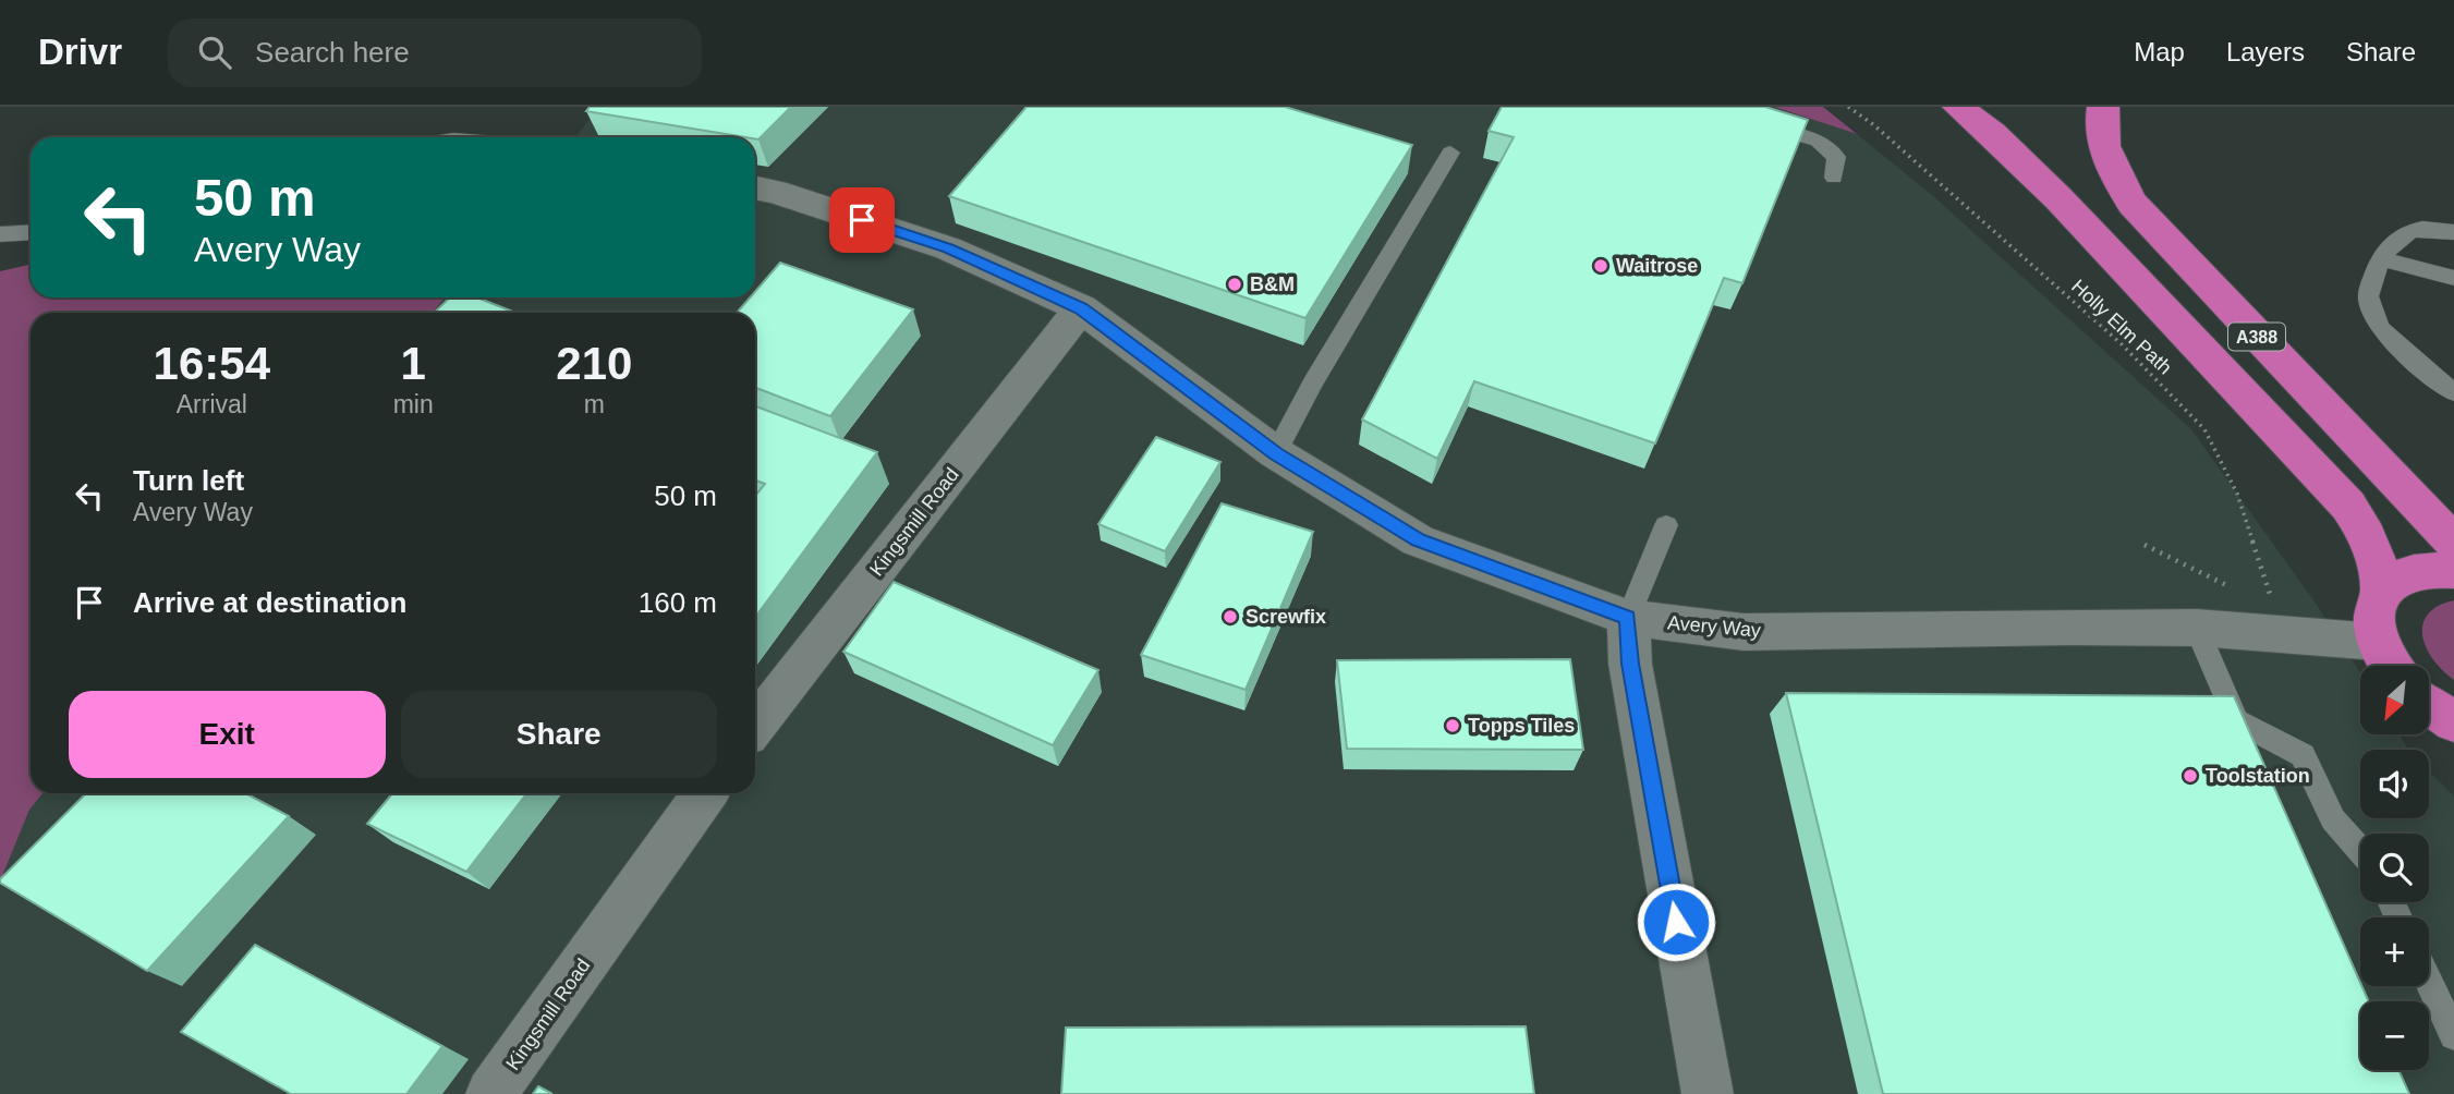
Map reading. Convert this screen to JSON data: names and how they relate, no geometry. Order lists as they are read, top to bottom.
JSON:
{
  "streets": {
    "highway": ["A388"],
    "street": ["Kingsmill Road", "Avery Way"],
    "path": ["Holly Elm Path"]
  },
  "crossings": [
    ["Holly Elm Path", "Avery Way"],
    ["Kingsmill Road", "Avery Way"]
  ],
  "places": [
    "Waitrose",
    "B&M",
    "Screwfix",
    "Topps Tiles",
    "Toolstation"
  ],
  "north": "bottom left",
  "page": {
    "header": "Drivr",
    "search": "Search here",
    "nav": ["Map", "Layers", "Share"],
    "turn": ["50 m", "Avery Way"],
    "eta": [
      "16:54",
      "Arrival",
      "1",
      "min",
      "210",
      "m"
    ],
    "list": [
      {
        "name": "Turn left",
        "note": "Avery Way",
        "value": "50 m"
      },
      {
        "name": "Arrive at destination",
        "value": "160 m"
      }
    ],
    "map_buttons": ["+", "−"],
    "buttons": ["Exit", "Share"]
  }
}
